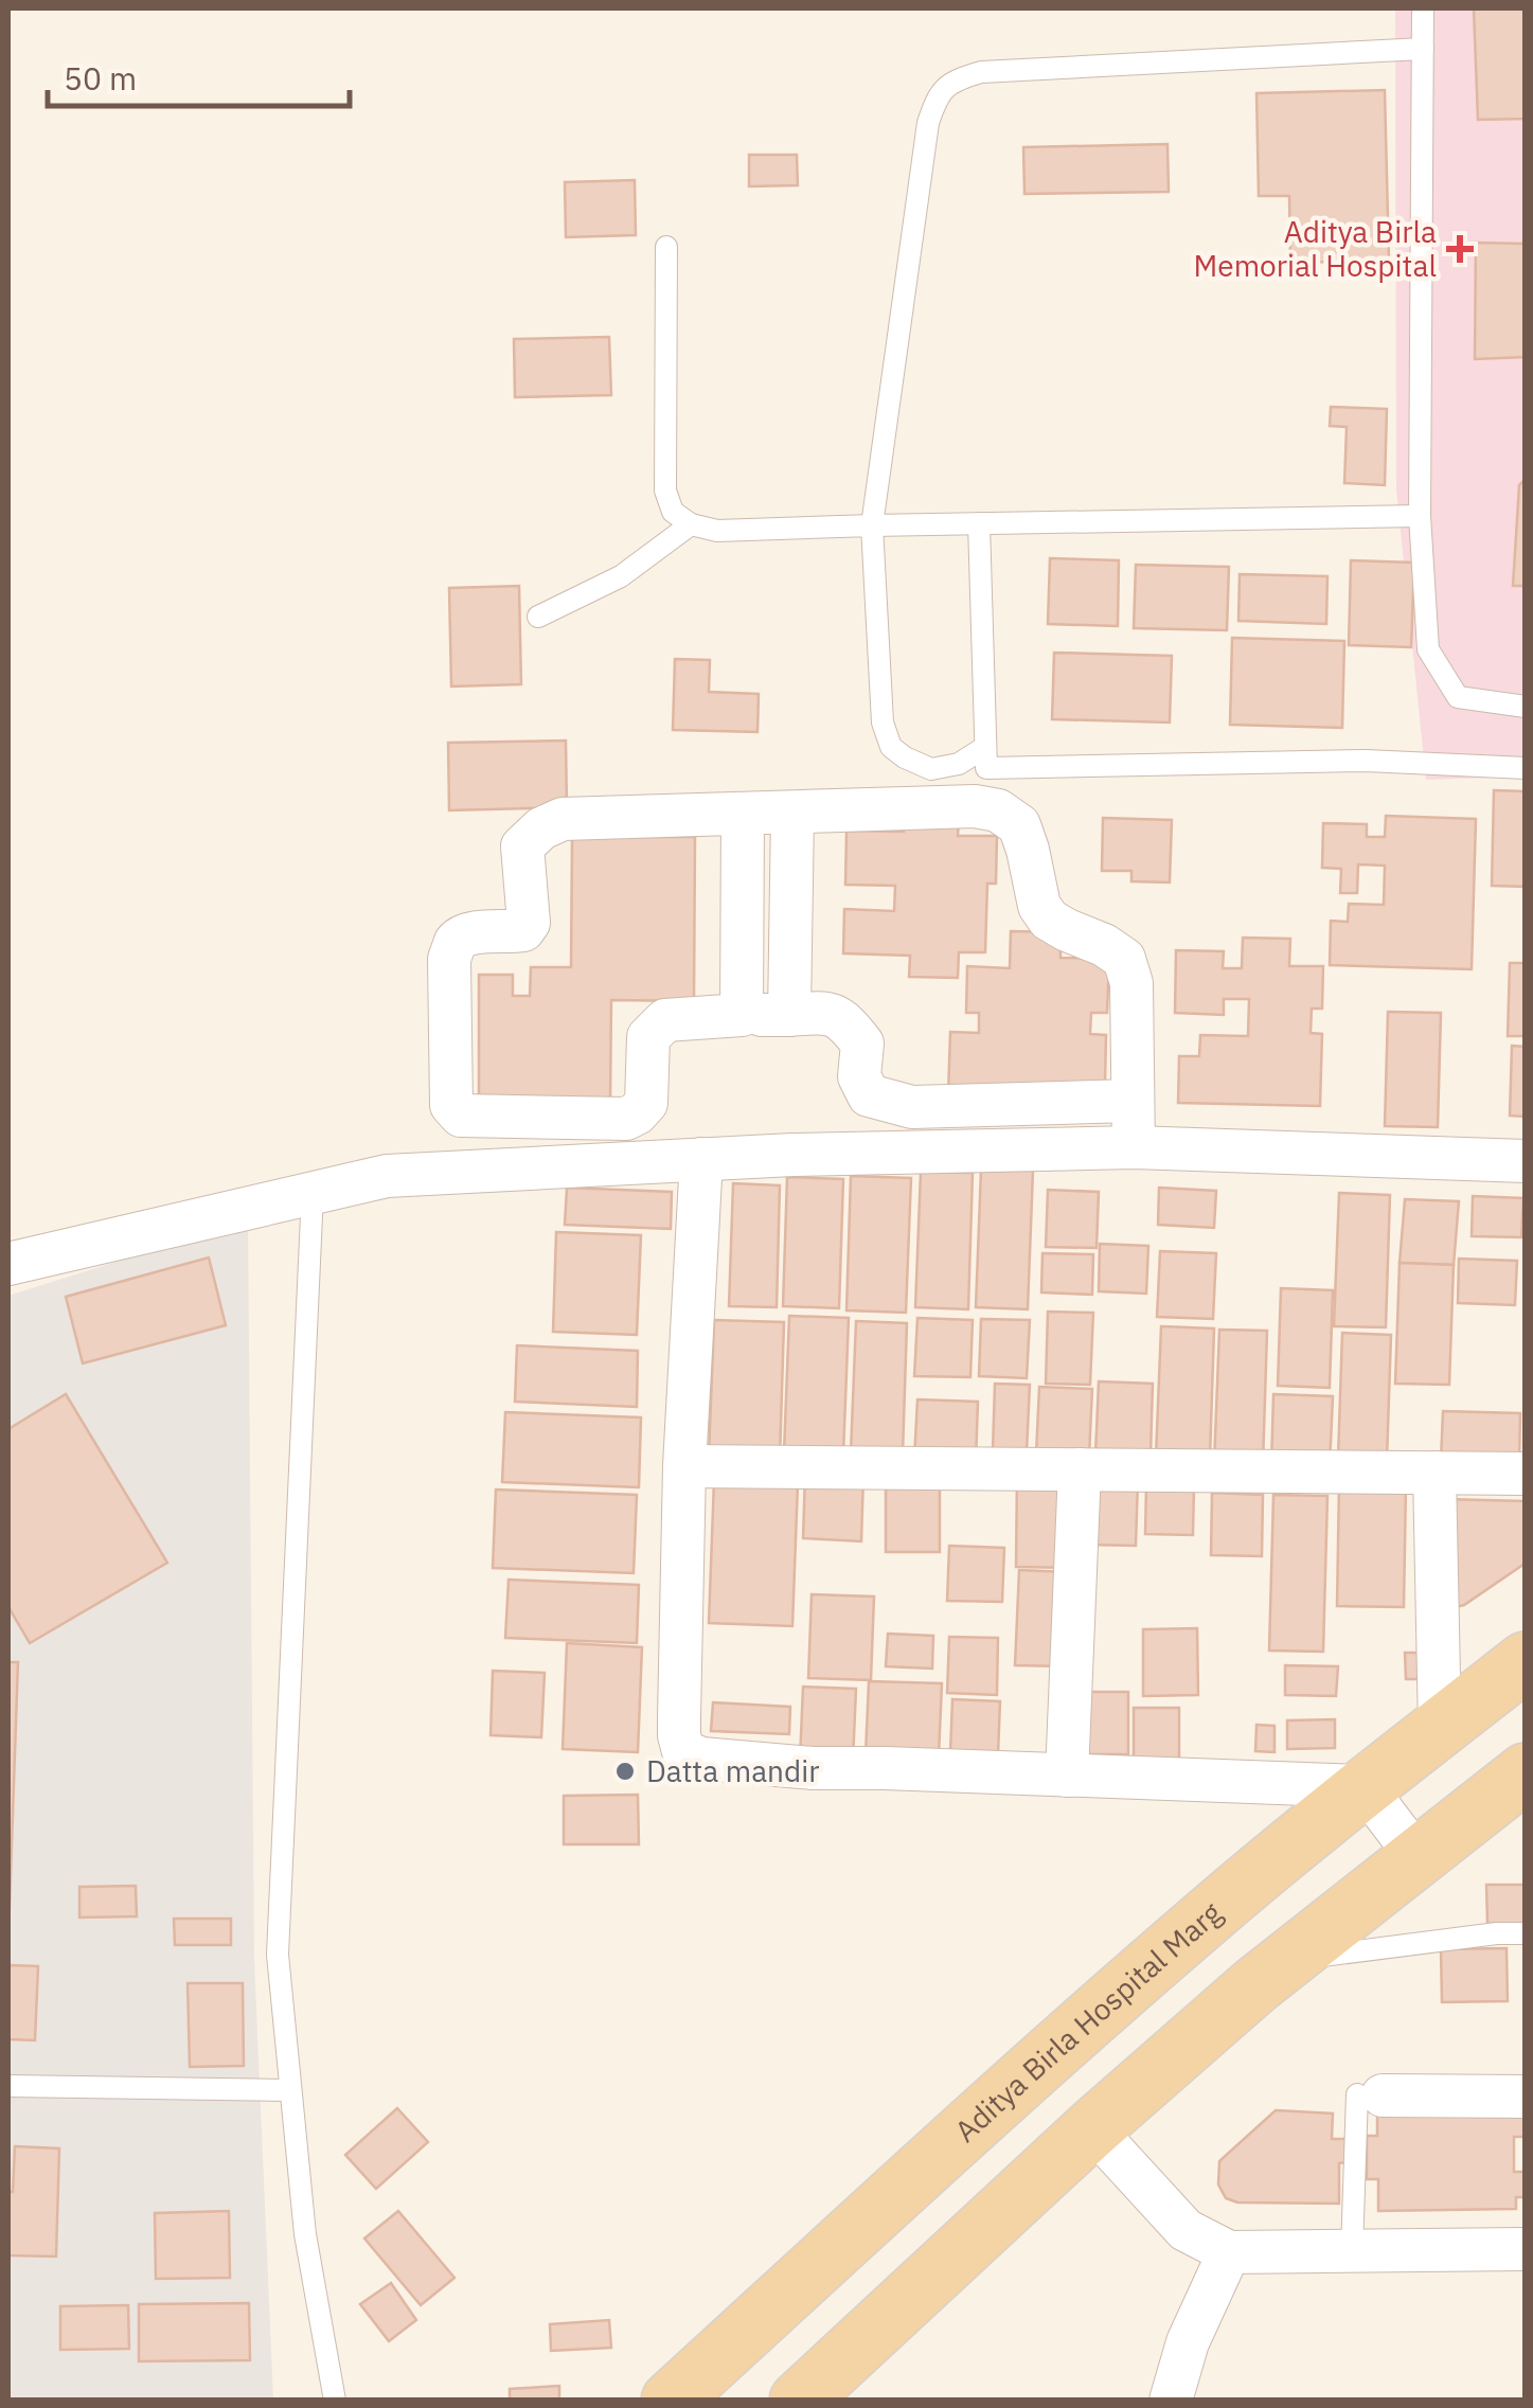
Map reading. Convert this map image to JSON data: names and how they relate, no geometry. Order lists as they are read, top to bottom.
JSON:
{
  "streets": {
    "main road": ["Aditya Birla Hospital Marg"]
  },
  "places": {
    "health": ["Aditya Birla Memorial Hospital"],
    "other": ["Datta mandir"]
  },
  "scale_bar": "50 m"
}
